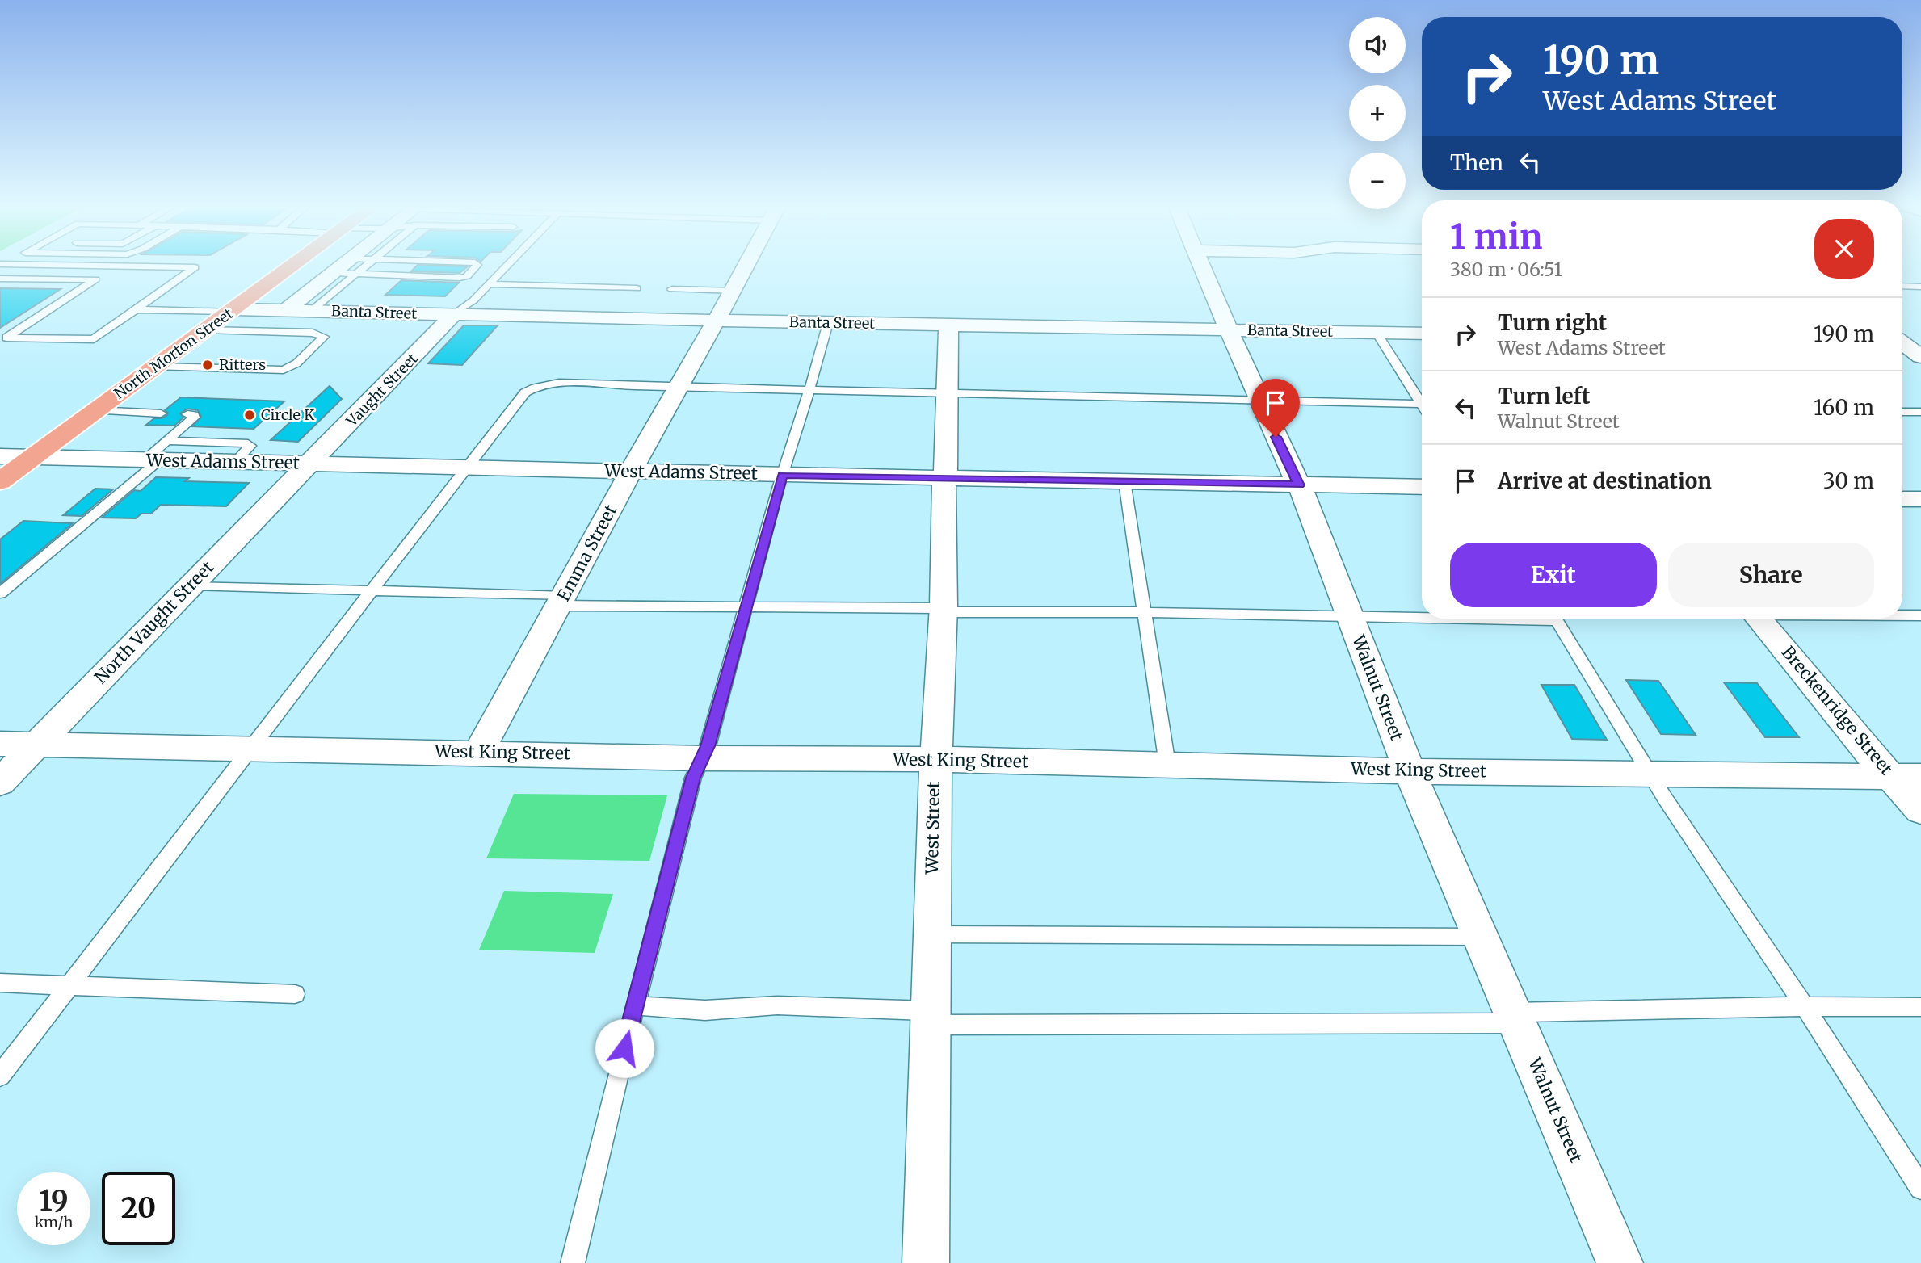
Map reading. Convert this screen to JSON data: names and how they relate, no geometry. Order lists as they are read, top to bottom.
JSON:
{
  "streets": {
    "main road": ["North Morton Street"],
    "street": [
      "Banta Street",
      "Vaught Street",
      "West Adams Street",
      "Emma Street",
      "North Vaught Street",
      "Walnut Street",
      "Breckenridge Street",
      "West King Street",
      "West Street"
    ]
  },
  "crossings": [
    ["Banta Street", "North Morton Street"],
    ["Banta Street", "Vaught Street"],
    ["Banta Street", "Emma Street"],
    ["Banta Street", "Walnut Street"],
    ["Banta Street", "West Street"],
    ["North Morton Street", "West Adams Street"],
    ["Vaught Street", "West Adams Street"],
    ["Vaught Street", "North Vaught Street"],
    ["West Adams Street", "Emma Street"],
    ["West Adams Street", "North Vaught Street"],
    ["West Adams Street", "Walnut Street"],
    ["West Adams Street", "West Street"],
    ["Emma Street", "West King Street"],
    ["North Vaught Street", "West King Street"],
    ["Walnut Street", "West King Street"],
    ["Breckenridge Street", "West King Street"],
    ["West King Street", "West Street"]
  ],
  "places": ["Ritters", "Circle K"],
  "page": {
    "map_buttons": ["+", "−"],
    "turn": ["190 m", "West Adams Street"],
    "then": "Then",
    "heading": ["1 min", "380 m · 06:51"],
    "list": [
      {
        "name": "Turn right",
        "note": "West Adams Street",
        "value": "190 m"
      },
      {
        "name": "Turn left",
        "note": "Walnut Street",
        "value": "160 m"
      },
      {
        "name": "Arrive at destination",
        "value": "30 m"
      }
    ],
    "buttons": ["Exit", "Share"],
    "speed": "19 km/h",
    "limit": "20"
  }
}
